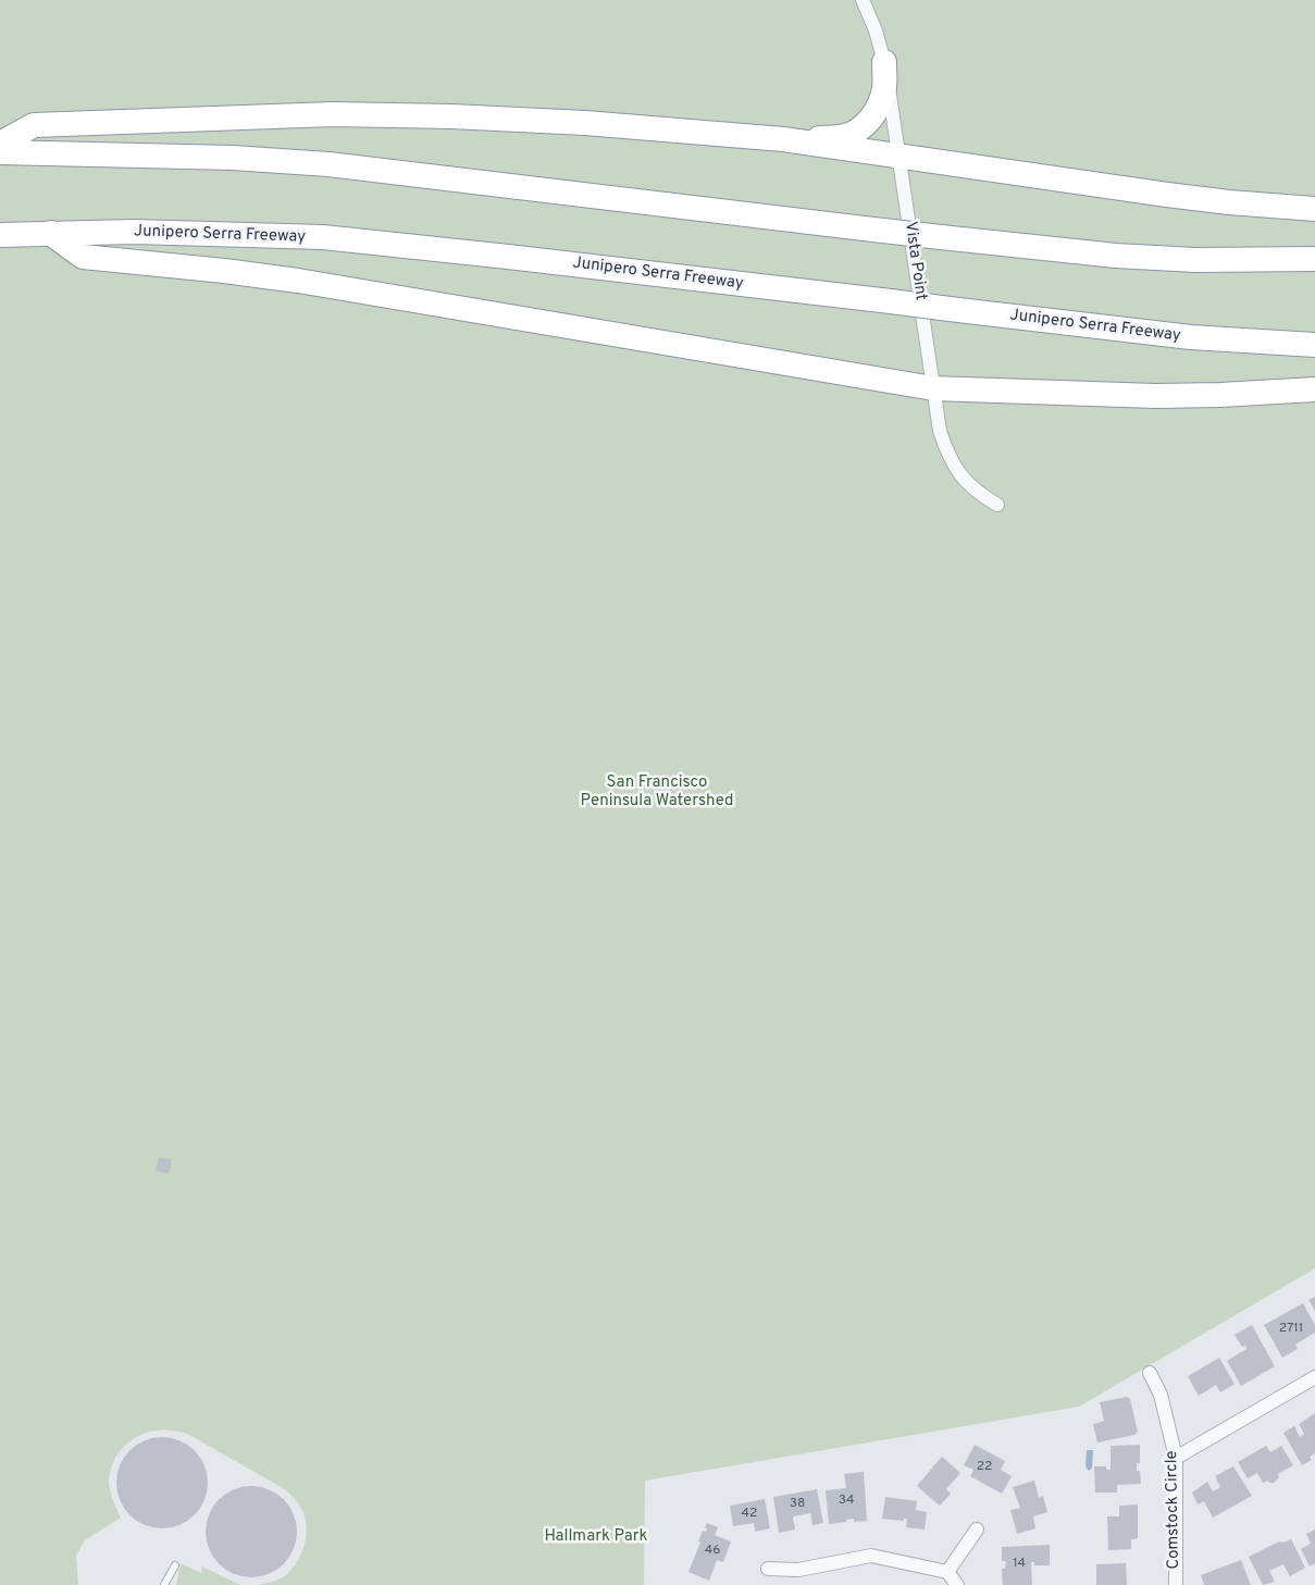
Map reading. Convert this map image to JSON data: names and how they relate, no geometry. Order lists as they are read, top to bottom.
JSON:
{
  "streets": {
    "highway": ["Junipero Serra Freeway"],
    "street": ["Vista Point", "Comstock Circle"]
  },
  "parks": ["San Francisco Peninsula Watershed", "Hallmark Park"],
  "house_numbers": [
    "2711",
    "22",
    "34",
    "38",
    "42",
    "46",
    "14"
  ]
}
